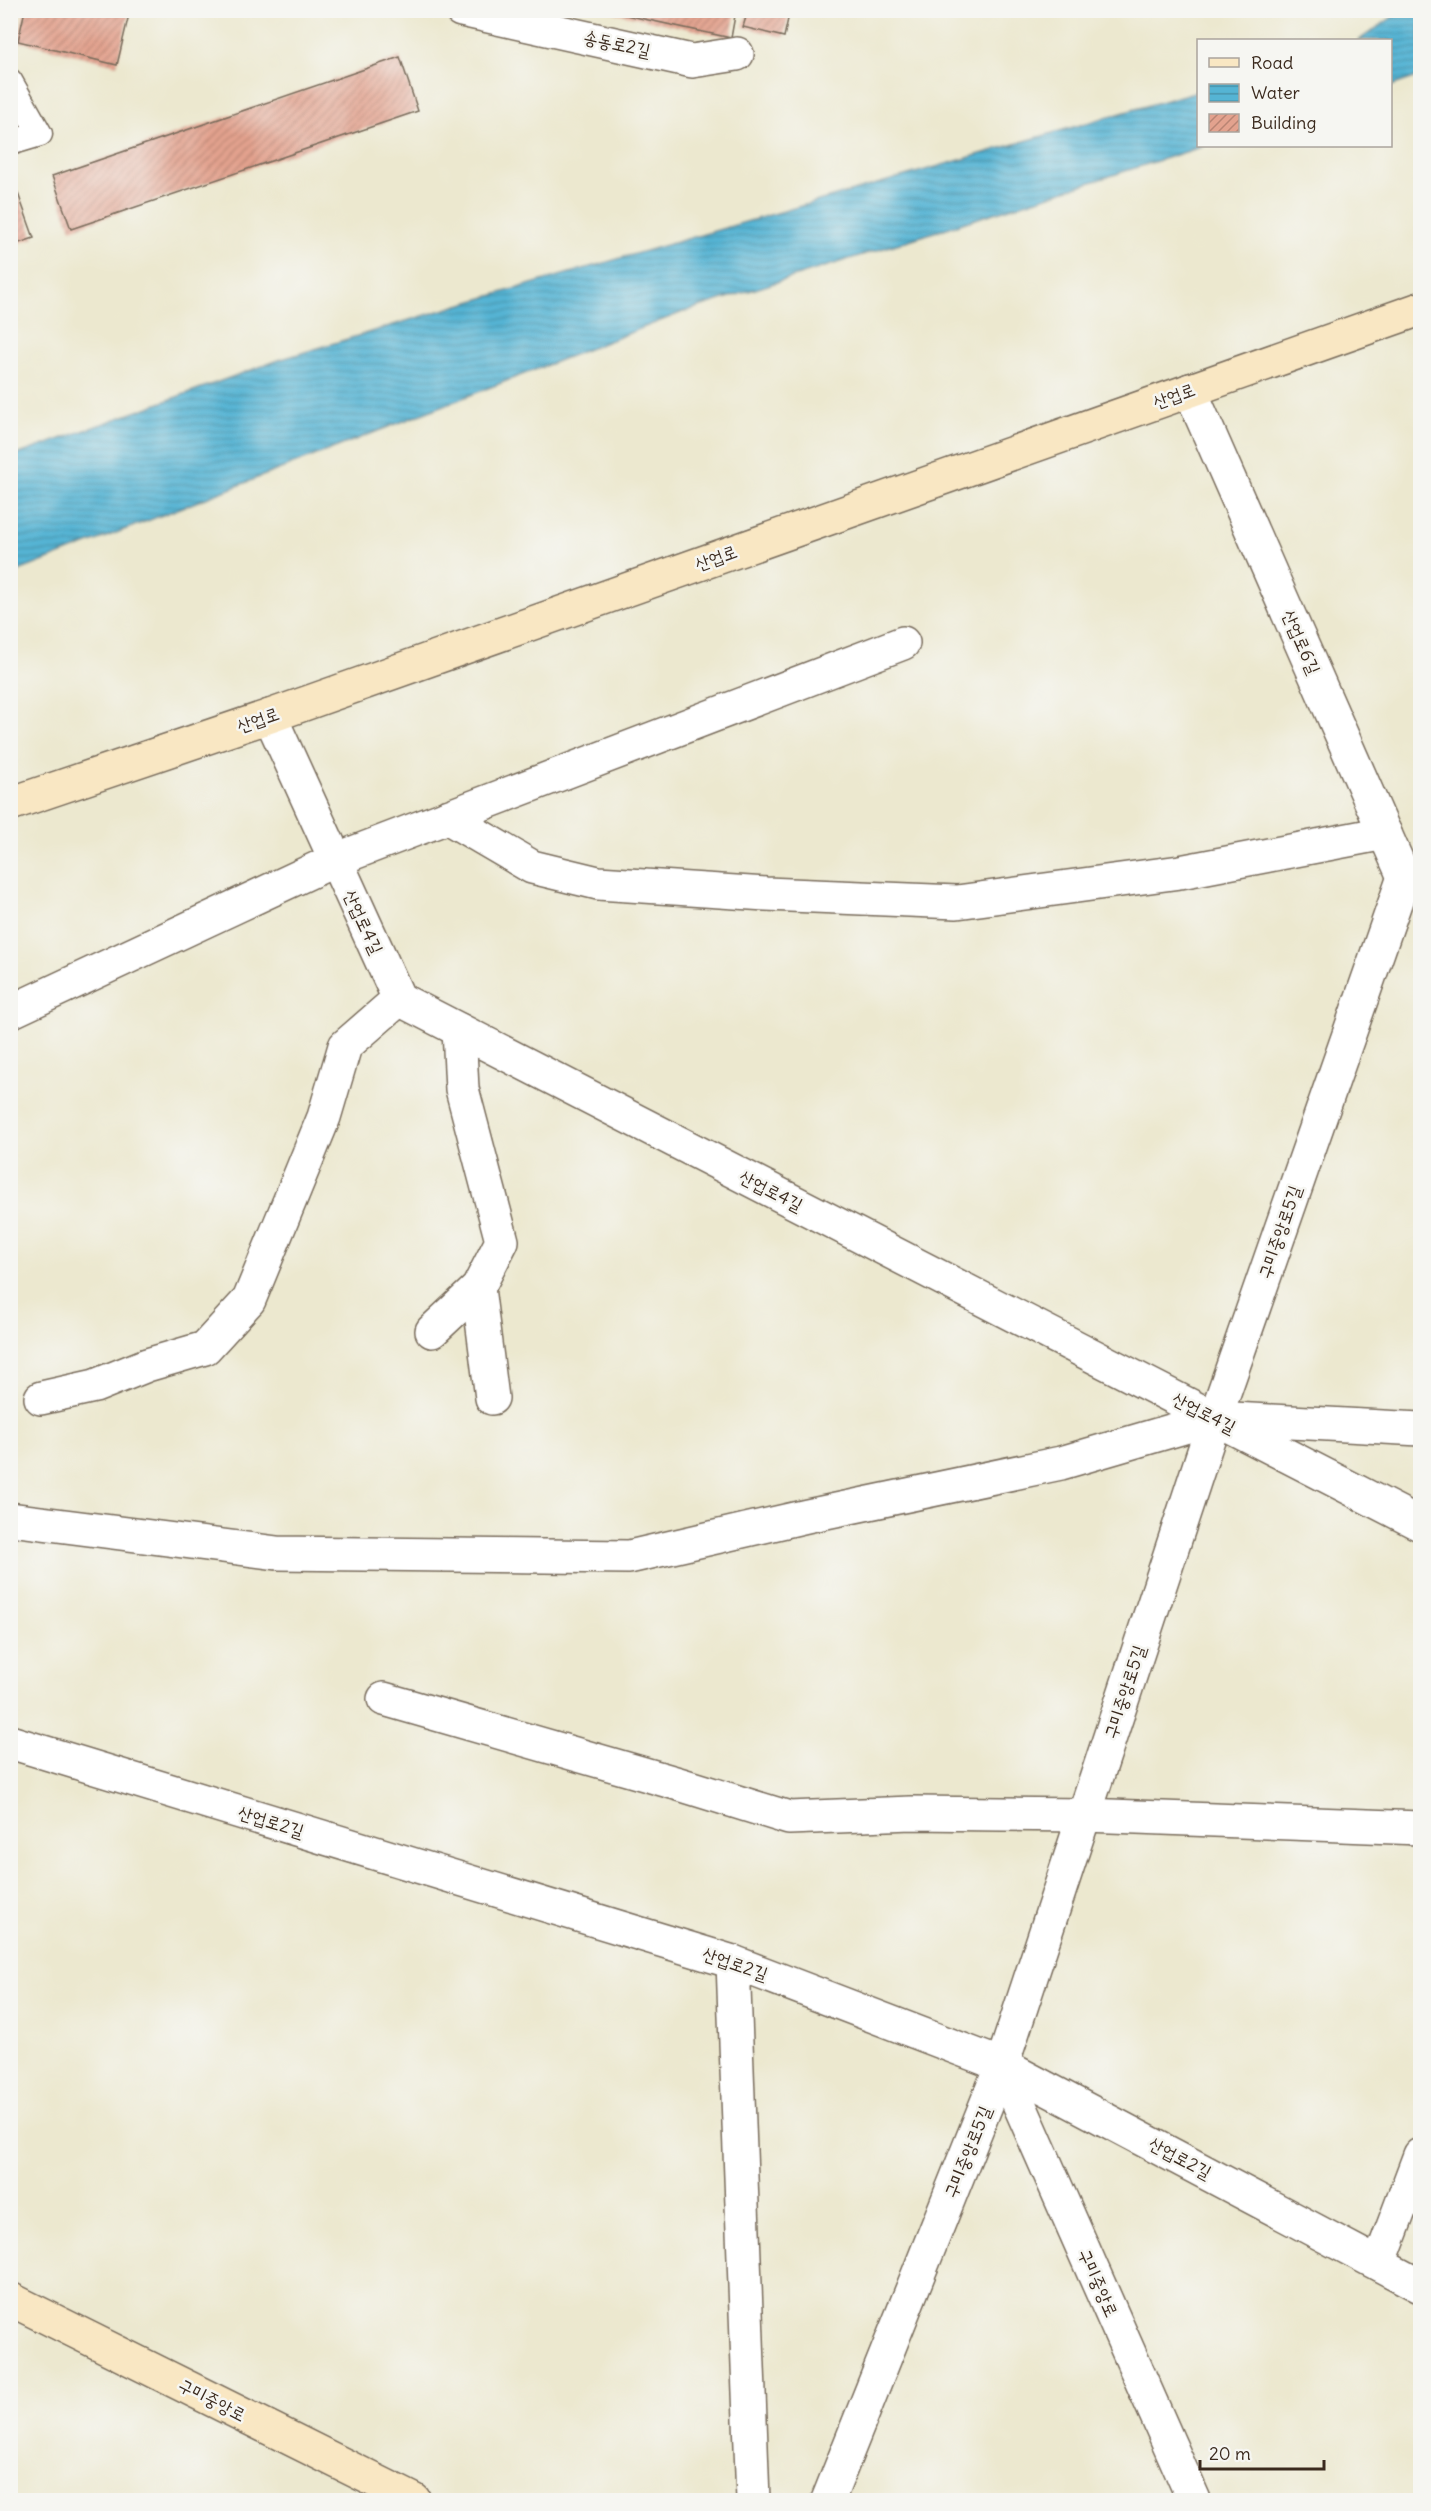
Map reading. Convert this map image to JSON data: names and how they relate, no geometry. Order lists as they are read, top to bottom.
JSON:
{
  "streets": {
    "street": [
      "송동로2길",
      "산업로",
      "산업로6길",
      "산업로4길",
      "구미중앙로5길",
      "산업로2길",
      "구미중앙로"
    ]
  },
  "crossings": [
    ["산업로", "산업로6길"],
    ["산업로", "산업로4길"],
    ["산업로6길", "구미중앙로5길"],
    ["산업로4길", "구미중앙로5길"],
    ["구미중앙로5길", "산업로2길"],
    ["구미중앙로5길", "구미중앙로"],
    ["산업로2길", "구미중앙로"]
  ],
  "legend": ["Road", "Water", "Building"],
  "scale_bar": "20 m"
}
